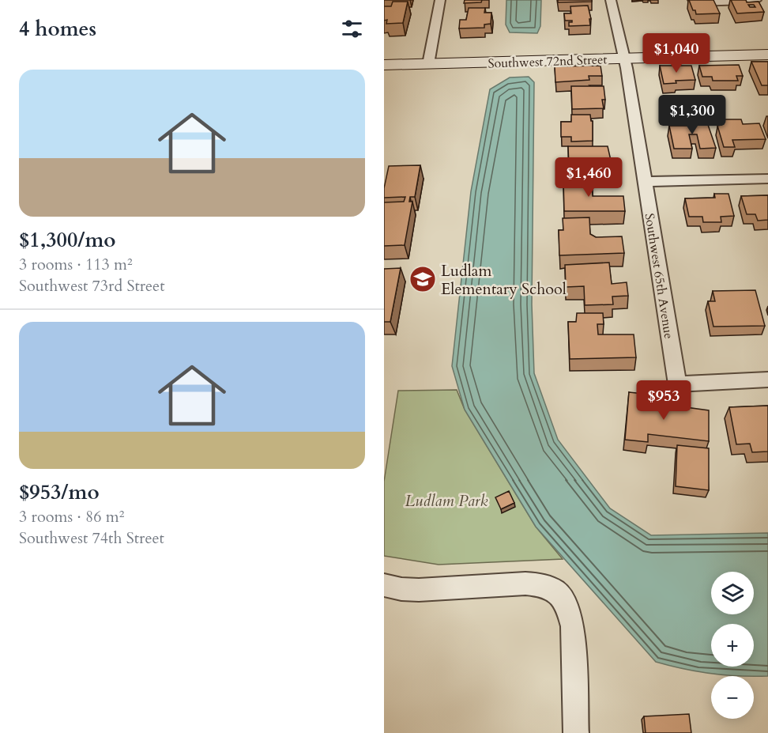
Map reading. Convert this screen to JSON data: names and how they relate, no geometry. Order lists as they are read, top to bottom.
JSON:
{
  "streets": {
    "main road": ["Southwest 72nd Street"],
    "street": ["Southwest 65th Avenue"]
  },
  "crossings": [
    ["Southwest 72nd Street", "Southwest 65th Avenue"]
  ],
  "parks": ["Ludlam Park"],
  "places": {
    "school or university": ["Ludlam Elementary School"]
  },
  "page": {
    "heading": "4 homes",
    "price": [
      "$1,040",
      "$1,300",
      "$1,460",
      "$953"
    ],
    "list": [
      {
        "name": "$1,300/mo",
        "note": "3 rooms · 113 m² · Southwest 73rd Street"
      },
      {
        "name": "$953/mo",
        "note": "3 rooms · 86 m² · Southwest 74th Street"
      }
    ],
    "map_buttons": ["+", "−"]
  }
}
